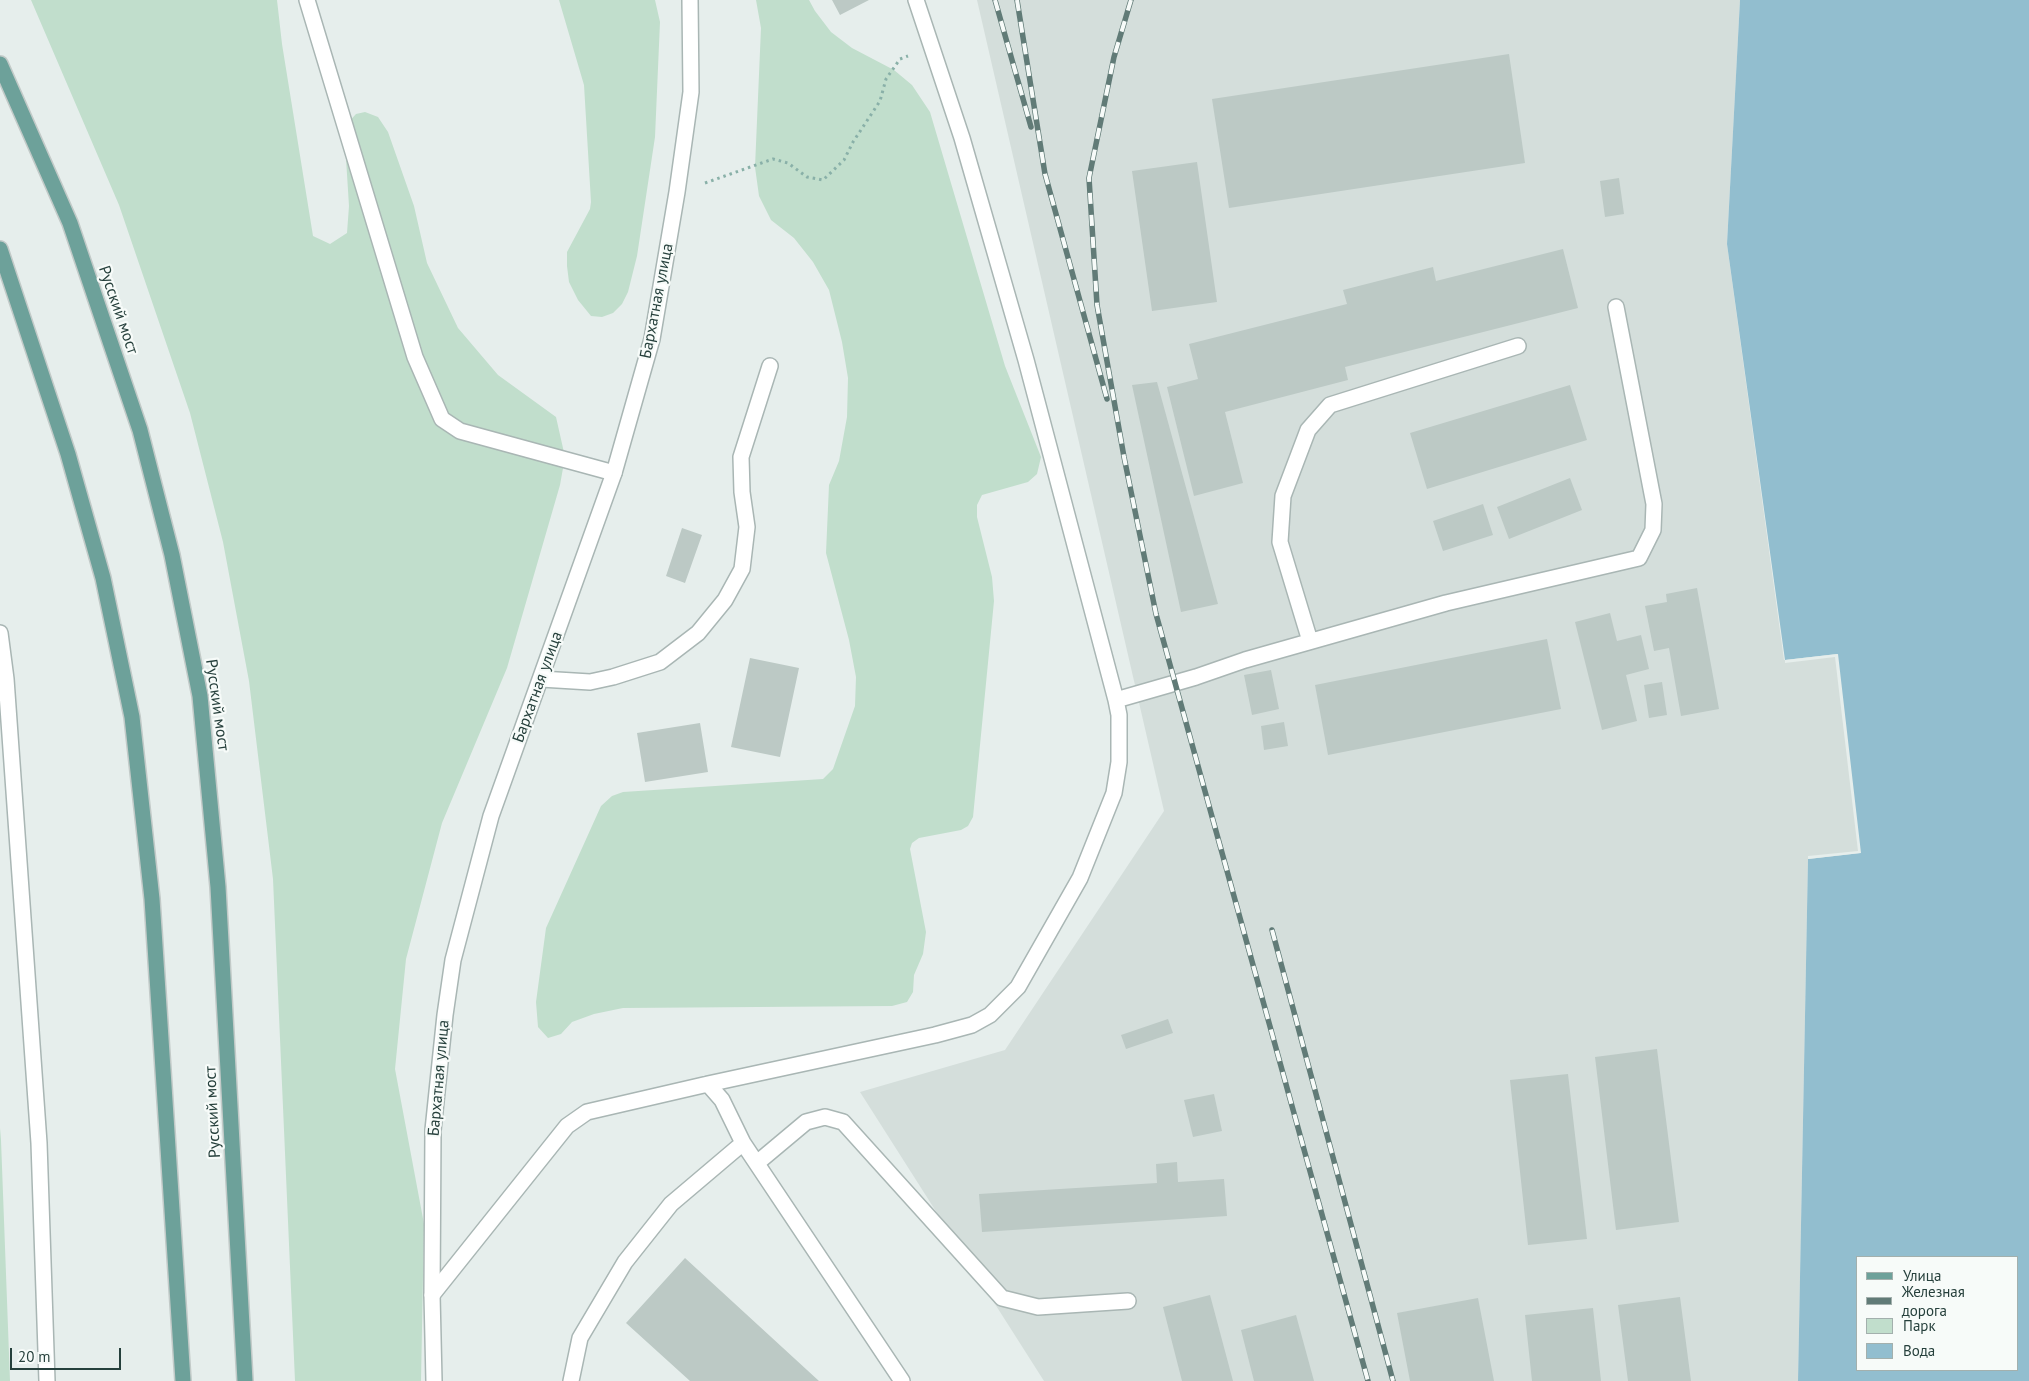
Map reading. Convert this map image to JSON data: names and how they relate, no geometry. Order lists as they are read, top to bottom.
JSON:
{
  "streets": {
    "main road": ["Русский мост"],
    "street": ["Бархатная улица"]
  },
  "legend": [
    "Улица",
    "Железная дорога",
    "Парк",
    "Вода"
  ],
  "scale_bar": "20 m"
}
